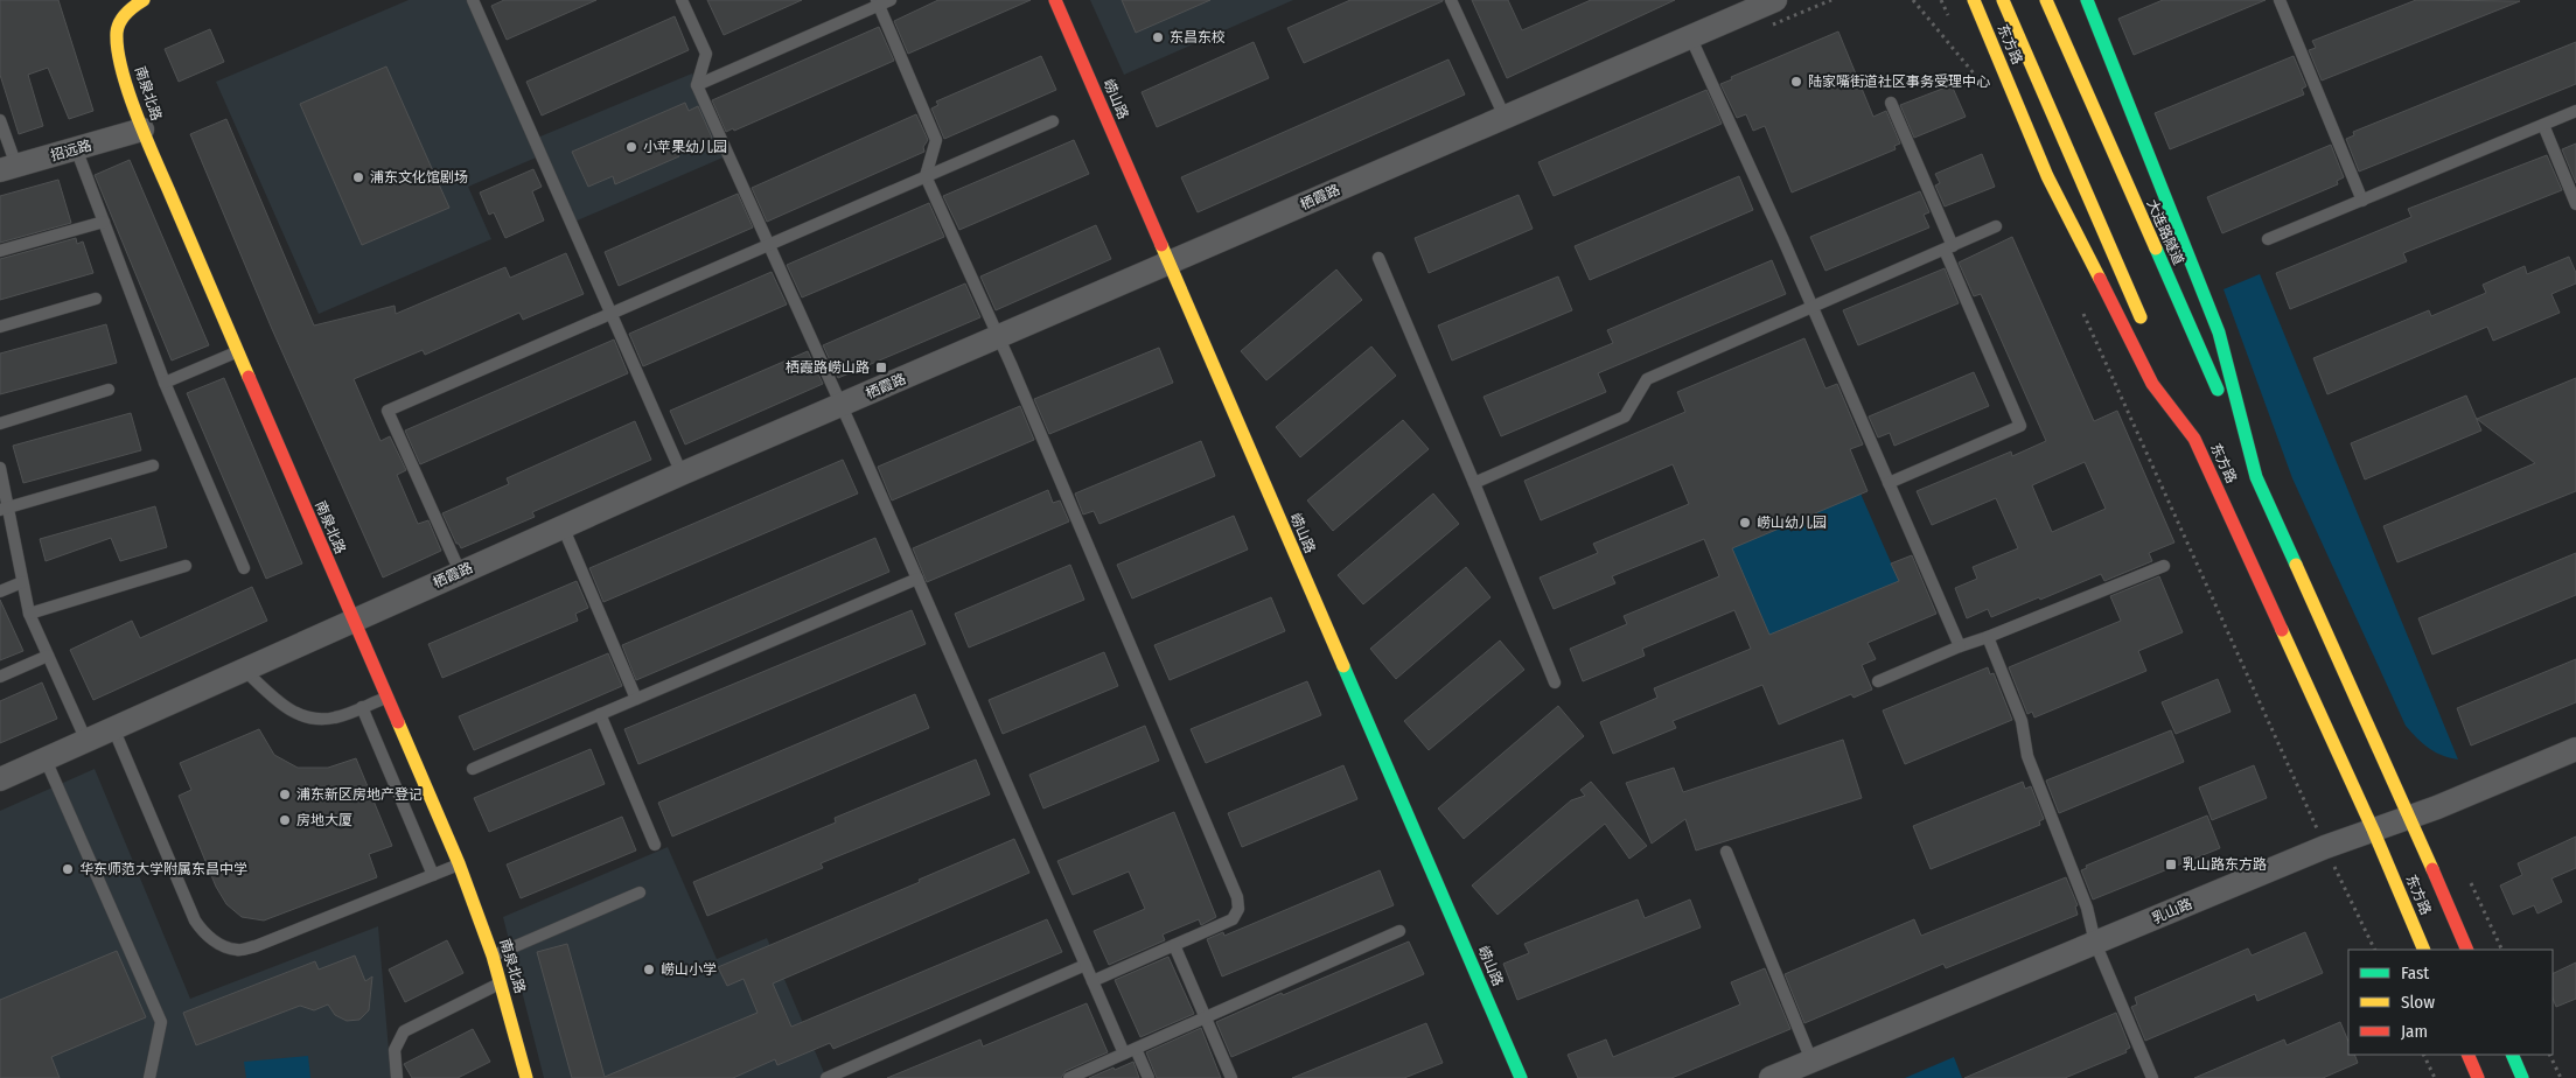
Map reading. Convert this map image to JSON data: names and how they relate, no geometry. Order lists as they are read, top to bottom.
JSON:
{
  "streets": {
    "main road": [
      "东方路",
      "南泉北路",
      "崂山路",
      "大连路隧道"
    ],
    "street": ["招远路", "栖霞路", "乳山路"]
  },
  "crossings": [
    ["东方路", "大连路隧道"],
    ["东方路", "乳山路"],
    ["南泉北路", "招远路"],
    ["南泉北路", "栖霞路"],
    ["崂山路", "栖霞路"]
  ],
  "places": {
    "other": [
      "东昌东校",
      "陆家嘴街道社区事务受理中心",
      "小苹果幼儿园",
      "浦东文化馆剧场",
      "崂山幼儿园",
      "浦东新区房地产登记",
      "房地大厦",
      "华东师范大学附属东昌中学",
      "崂山小学"
    ],
    "transit": ["栖霞路崂山路", "乳山路东方路"]
  },
  "legend": ["Fast", "Slow", "Jam"]
}
